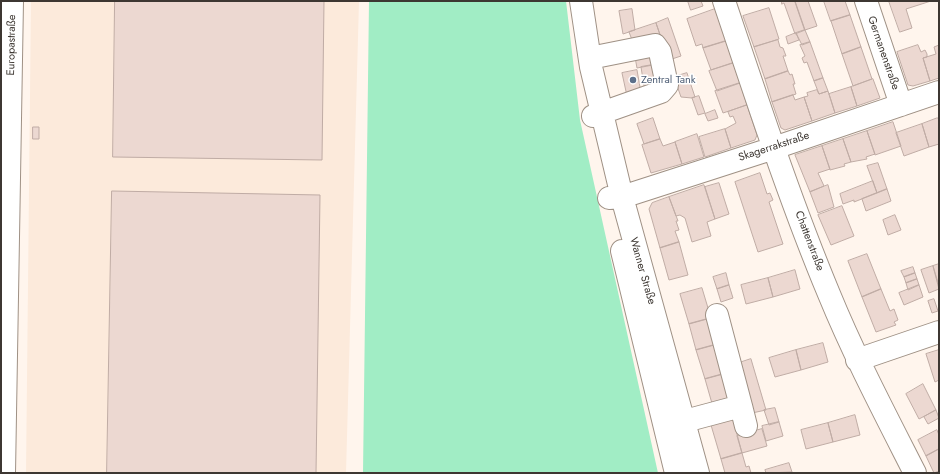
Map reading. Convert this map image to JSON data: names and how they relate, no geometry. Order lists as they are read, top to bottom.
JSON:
{
  "streets": {
    "street": [
      "Europastraße",
      "Germanenstraße",
      "Skagerrakstraße",
      "Chattenstraße",
      "Wanner Straße"
    ]
  },
  "crossings": [
    ["Germanenstraße", "Skagerrakstraße"],
    ["Skagerrakstraße", "Chattenstraße"],
    ["Skagerrakstraße", "Wanner Straße"]
  ],
  "places": ["Zentral Tank"]
}
